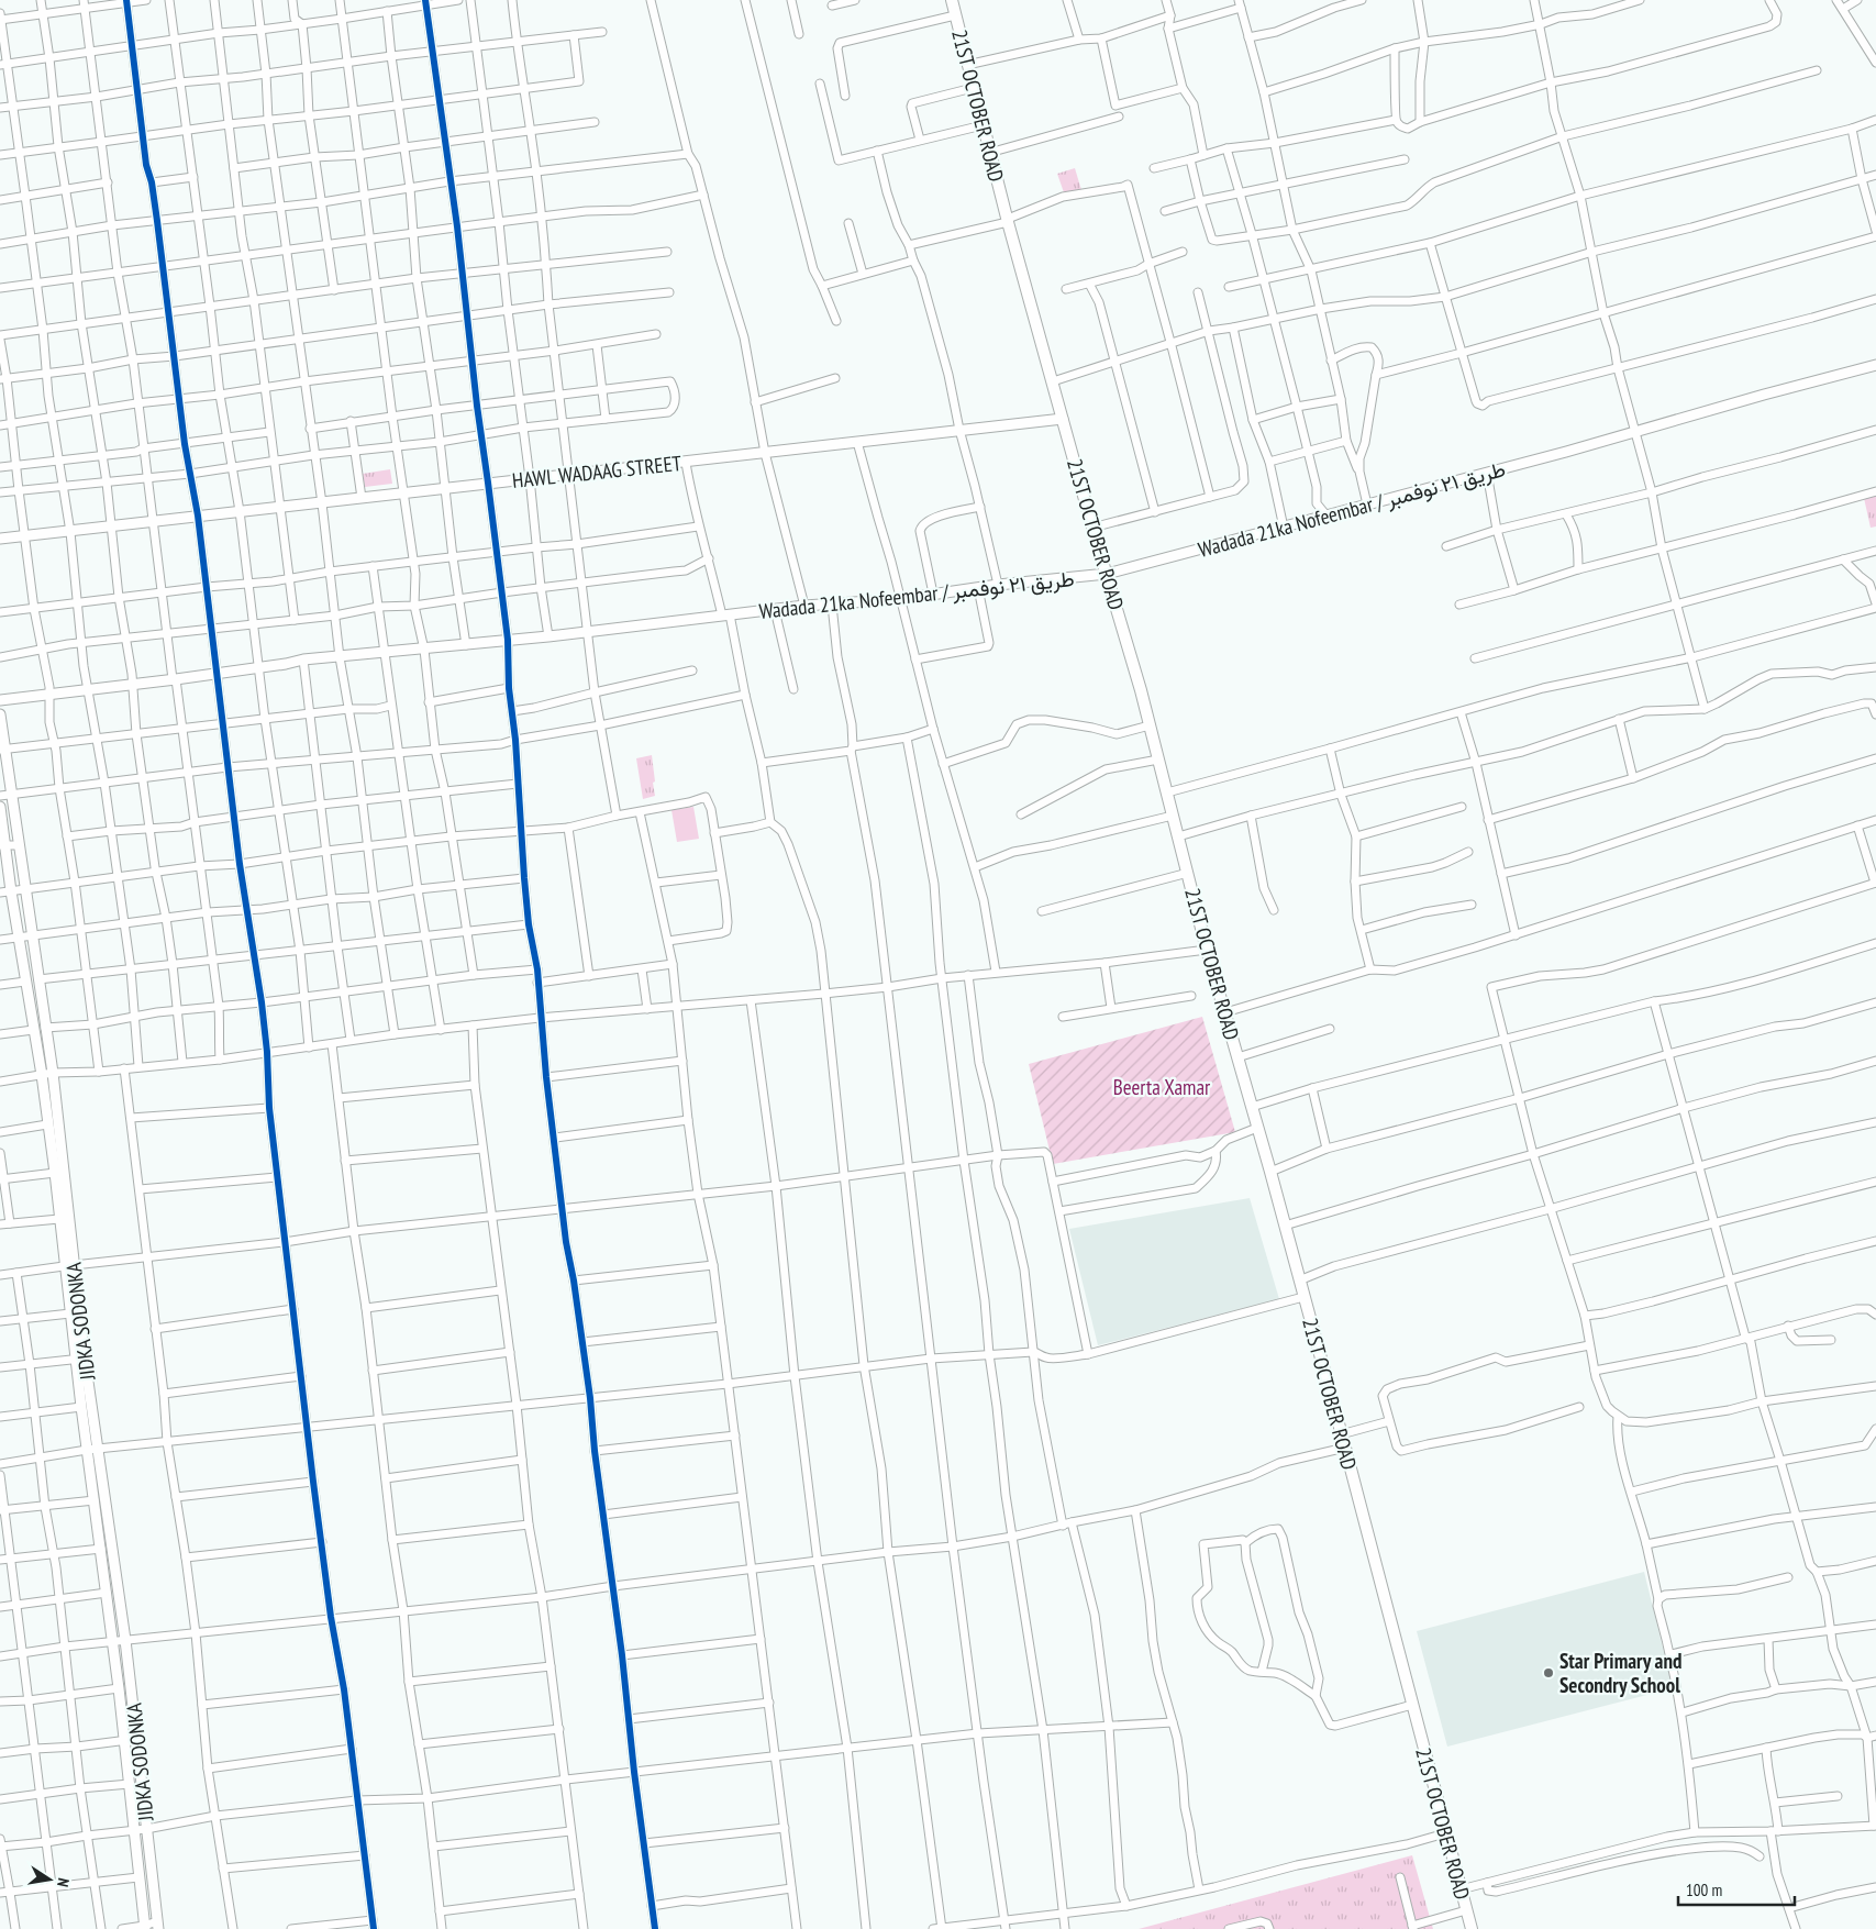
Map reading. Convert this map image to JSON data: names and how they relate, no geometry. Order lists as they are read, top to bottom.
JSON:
{
  "streets": {
    "main road": ["21ST OCTOBER ROAD"],
    "street": ["HAWL WADAAG STREET", "Wadada 21ka Nofeembar / طريق ٢١ نوفمبر", "JIDKA SODONKA"]
  },
  "crossings": [
    ["21ST OCTOBER ROAD", "HAWL WADAAG STREET"],
    ["21ST OCTOBER ROAD", "Wadada 21ka Nofeembar / طريق ٢١ نوفمبر"]
  ],
  "parks": ["Beerta Xamar"],
  "places": ["Star Primary and Secondry School"],
  "scale_bar": "100 m",
  "north": "right"
}
